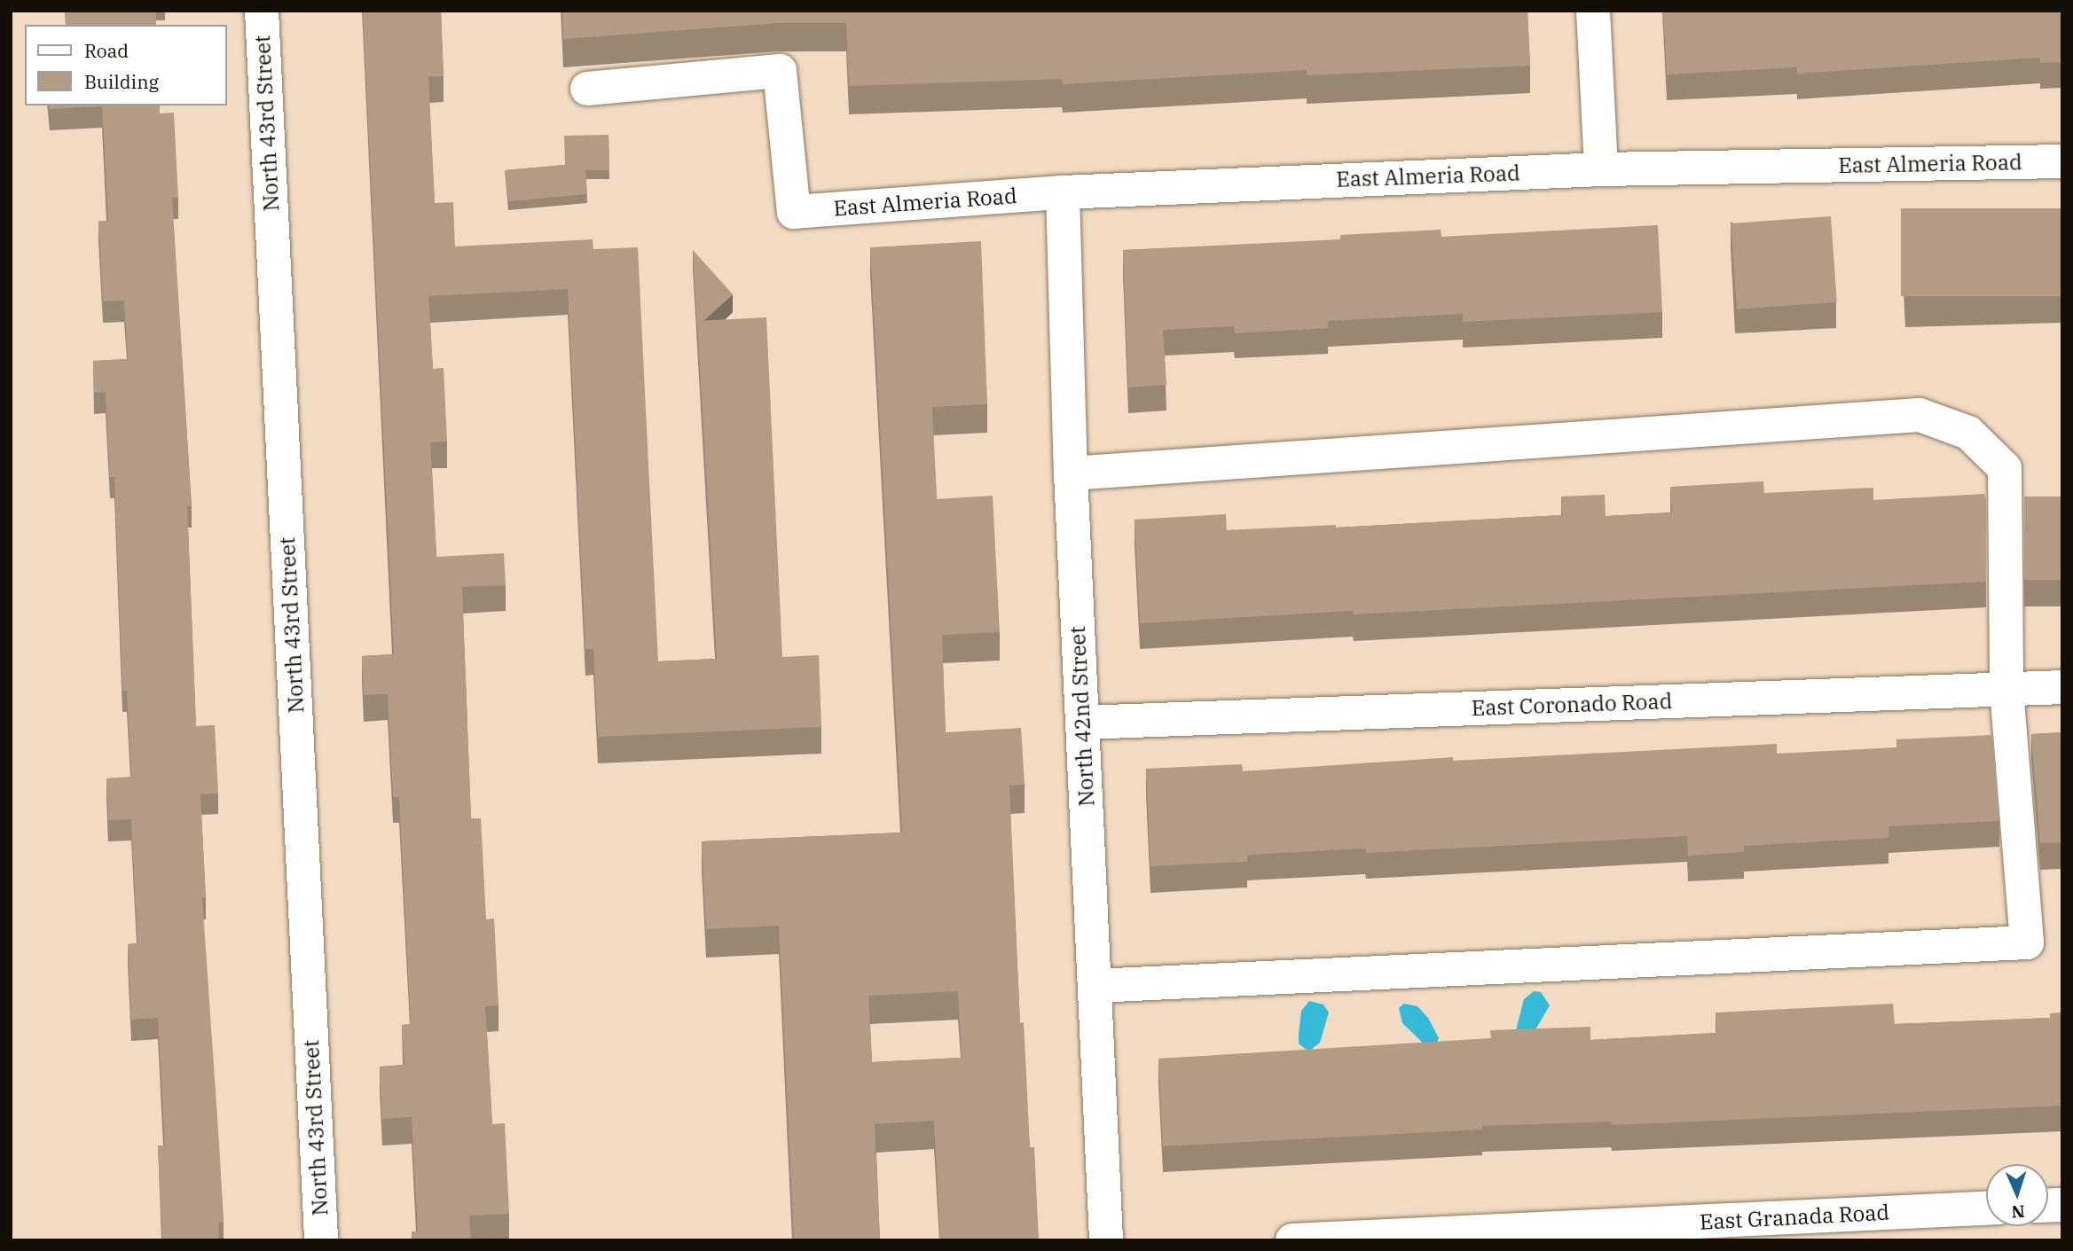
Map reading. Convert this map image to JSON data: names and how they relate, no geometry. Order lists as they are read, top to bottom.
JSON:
{
  "streets": {
    "street": [
      "North 43rd Street",
      "East Almeria Road",
      "East Coronado Road",
      "North 42nd Street",
      "East Granada Road"
    ]
  },
  "crossings": [
    ["East Almeria Road", "North 42nd Street"],
    ["East Coronado Road", "North 42nd Street"]
  ],
  "legend": ["Road", "Building"],
  "north": "bottom"
}
